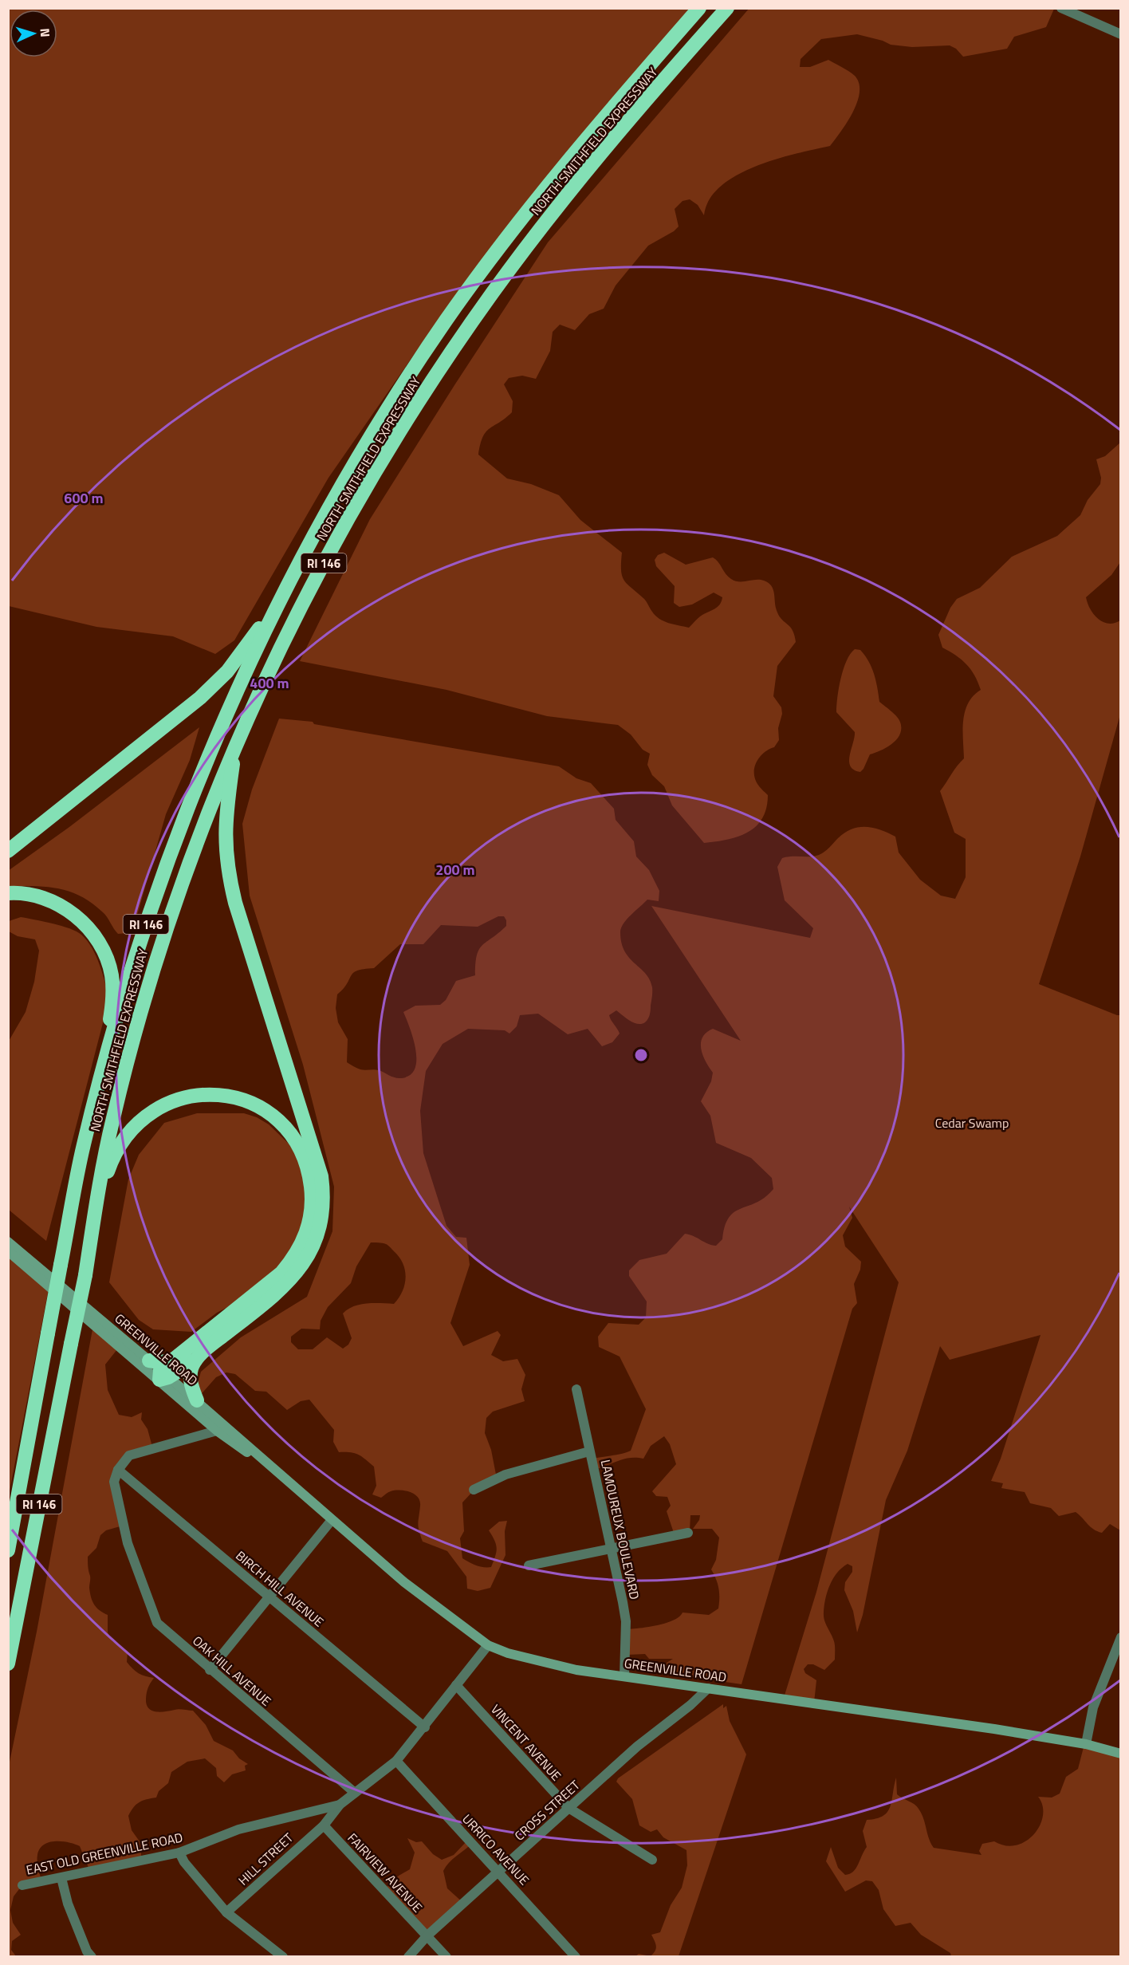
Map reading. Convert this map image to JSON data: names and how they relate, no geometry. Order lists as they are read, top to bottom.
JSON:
{
  "streets": {
    "highway": ["NORTH SMITHFIELD EXPRESSWAY", "RI 146"],
    "main road": ["GREENVILLE ROAD"],
    "street": [
      "LAMOUREUX BOULEVARD",
      "BIRCH HILL AVENUE",
      "OAK HILL AVENUE",
      "VINCENT AVENUE",
      "CROSS STREET",
      "URRICO AVENUE",
      "EAST OLD GREENVILLE ROAD",
      "HILL STREET",
      "FAIRVIEW AVENUE"
    ]
  },
  "crossings": [
    ["GREENVILLE ROAD", "LAMOUREUX BOULEVARD"],
    ["GREENVILLE ROAD", "CROSS STREET"],
    ["GREENVILLE ROAD", "EAST OLD GREENVILLE ROAD"],
    ["BIRCH HILL AVENUE", "OAK HILL AVENUE"],
    ["BIRCH HILL AVENUE", "EAST OLD GREENVILLE ROAD"],
    ["OAK HILL AVENUE", "EAST OLD GREENVILLE ROAD"],
    ["VINCENT AVENUE", "CROSS STREET"],
    ["VINCENT AVENUE", "EAST OLD GREENVILLE ROAD"],
    ["CROSS STREET", "URRICO AVENUE"],
    ["CROSS STREET", "FAIRVIEW AVENUE"],
    ["URRICO AVENUE", "EAST OLD GREENVILLE ROAD"],
    ["HILL STREET", "FAIRVIEW AVENUE"]
  ],
  "parks": ["Cedar Swamp"],
  "north": "right",
  "rings": ["600 m", "400 m", "200 m"]
}
